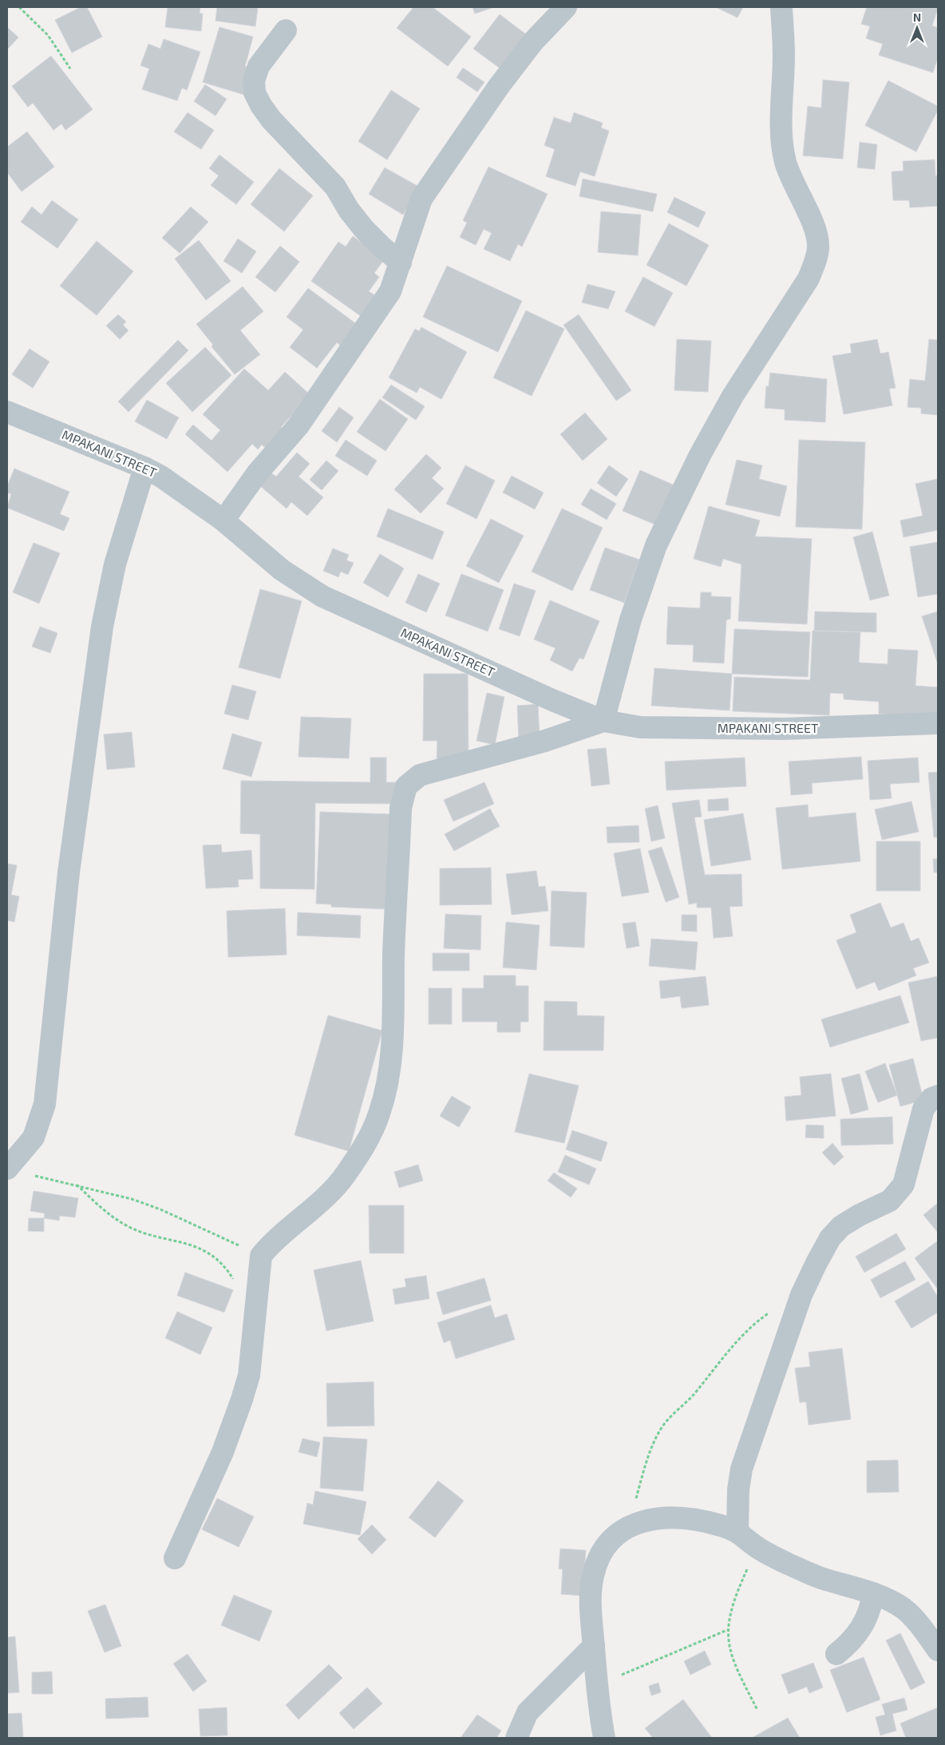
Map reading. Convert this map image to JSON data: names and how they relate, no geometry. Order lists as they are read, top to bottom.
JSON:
{
  "streets": {
    "street": ["MPAKANI STREET"]
  },
  "north": "top"
}
